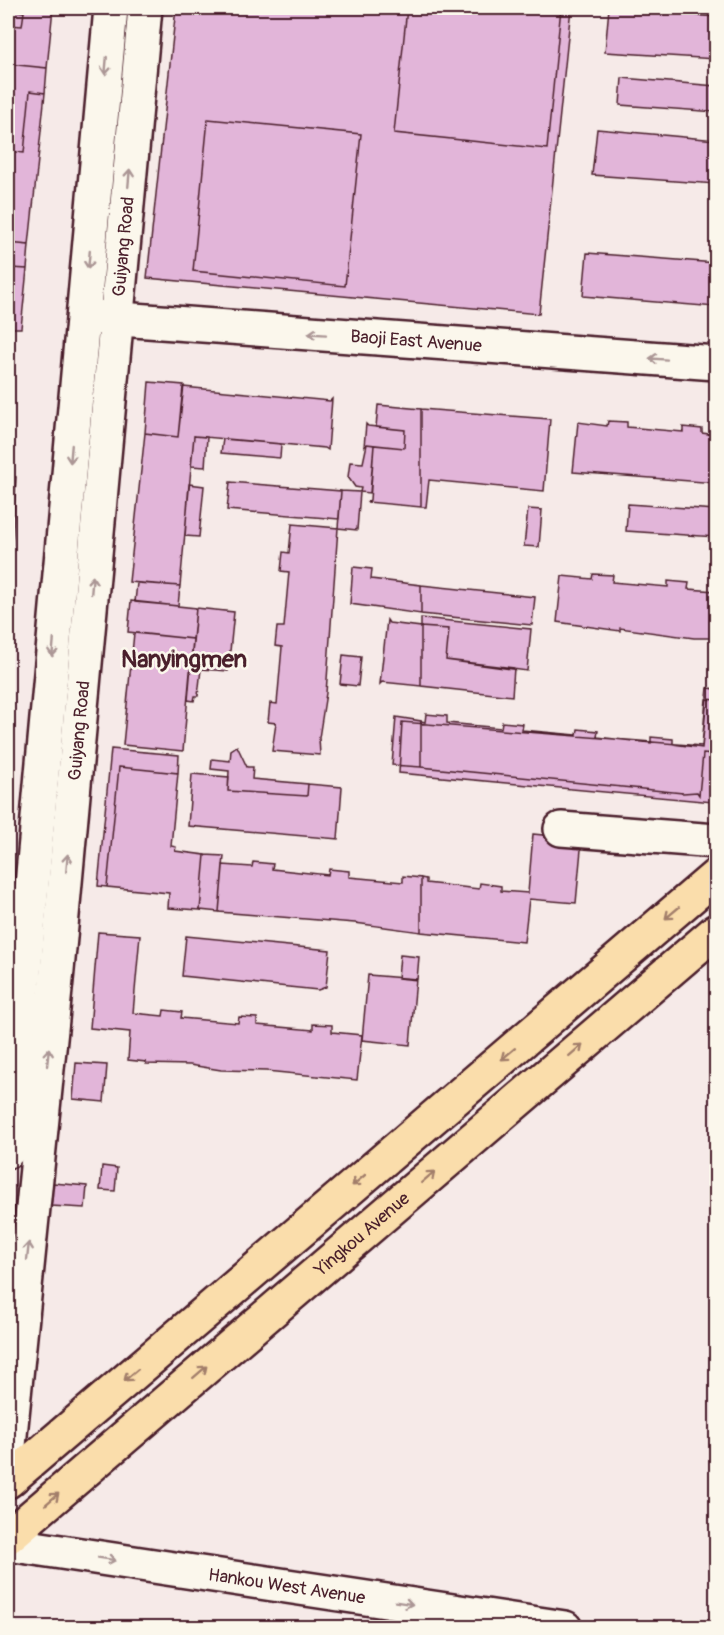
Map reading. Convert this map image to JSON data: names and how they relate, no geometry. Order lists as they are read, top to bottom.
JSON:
{
  "streets": {
    "main road": ["Yingkou Avenue"],
    "street": ["Guiyang Road", "Baoji East Avenue", "Hankou West Avenue"]
  },
  "crossings": [
    ["Guiyang Road", "Baoji East Avenue"]
  ],
  "one_way": ["Baoji East Avenue", "Hankou West Avenue"],
  "districts": ["Nanyingmen"]
}
